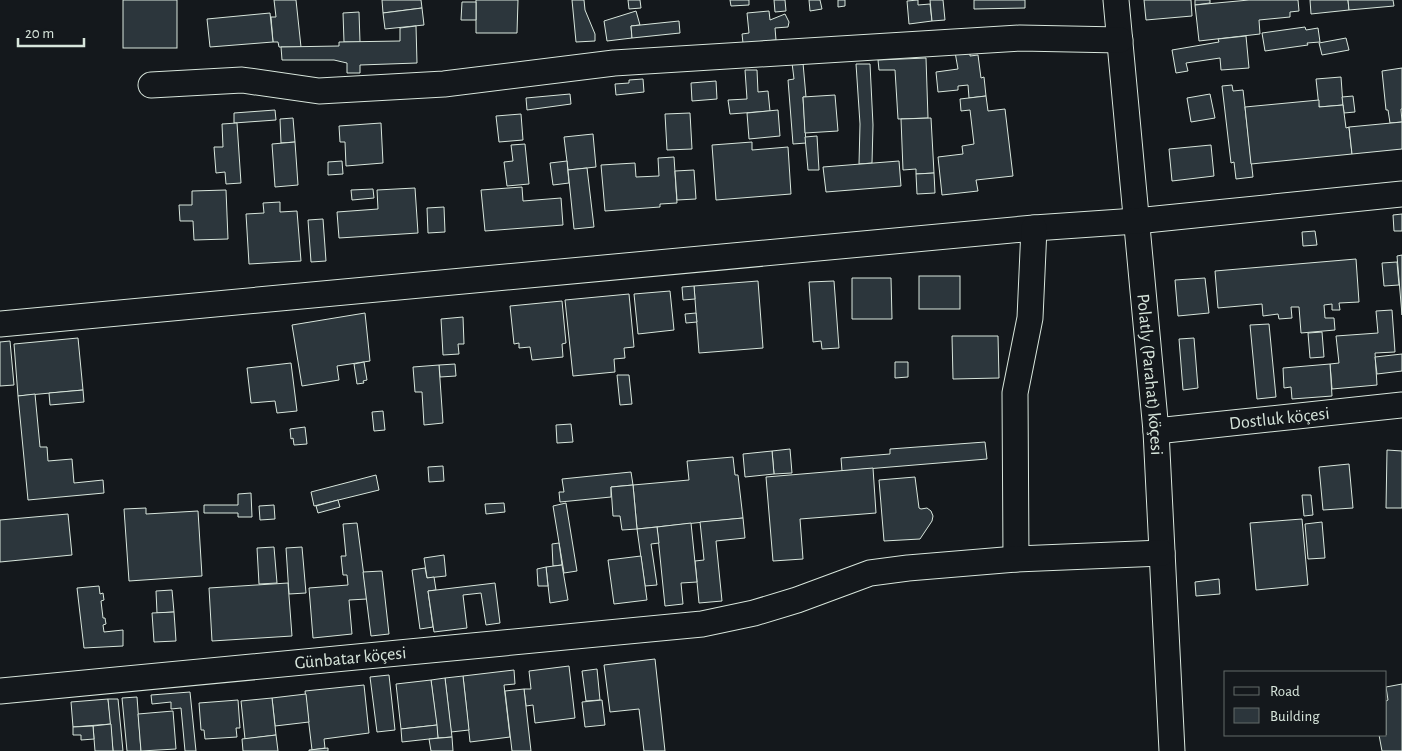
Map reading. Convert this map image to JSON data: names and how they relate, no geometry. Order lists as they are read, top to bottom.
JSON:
{
  "streets": {
    "street": ["Polatly (Parahat) köçesi", "Dostluk köçesi", "Günbatar köçesi"]
  },
  "crossings": [
    ["Polatly (Parahat) köçesi", "Dostluk köçesi"],
    ["Polatly (Parahat) köçesi", "Günbatar köçesi"]
  ],
  "legend": ["Road", "Building"],
  "scale_bar": "20 m"
}
